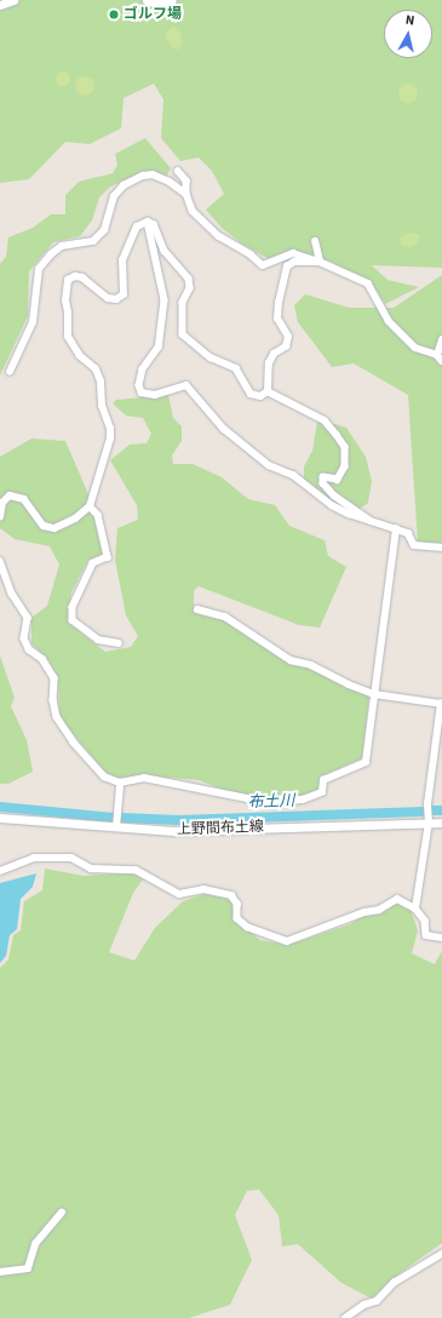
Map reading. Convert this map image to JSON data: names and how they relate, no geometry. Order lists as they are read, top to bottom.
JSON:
{
  "streets": {
    "main road": ["上野間布土線"]
  },
  "water": ["布土川"],
  "places": ["ゴルフ場"],
  "north": "top"
}
